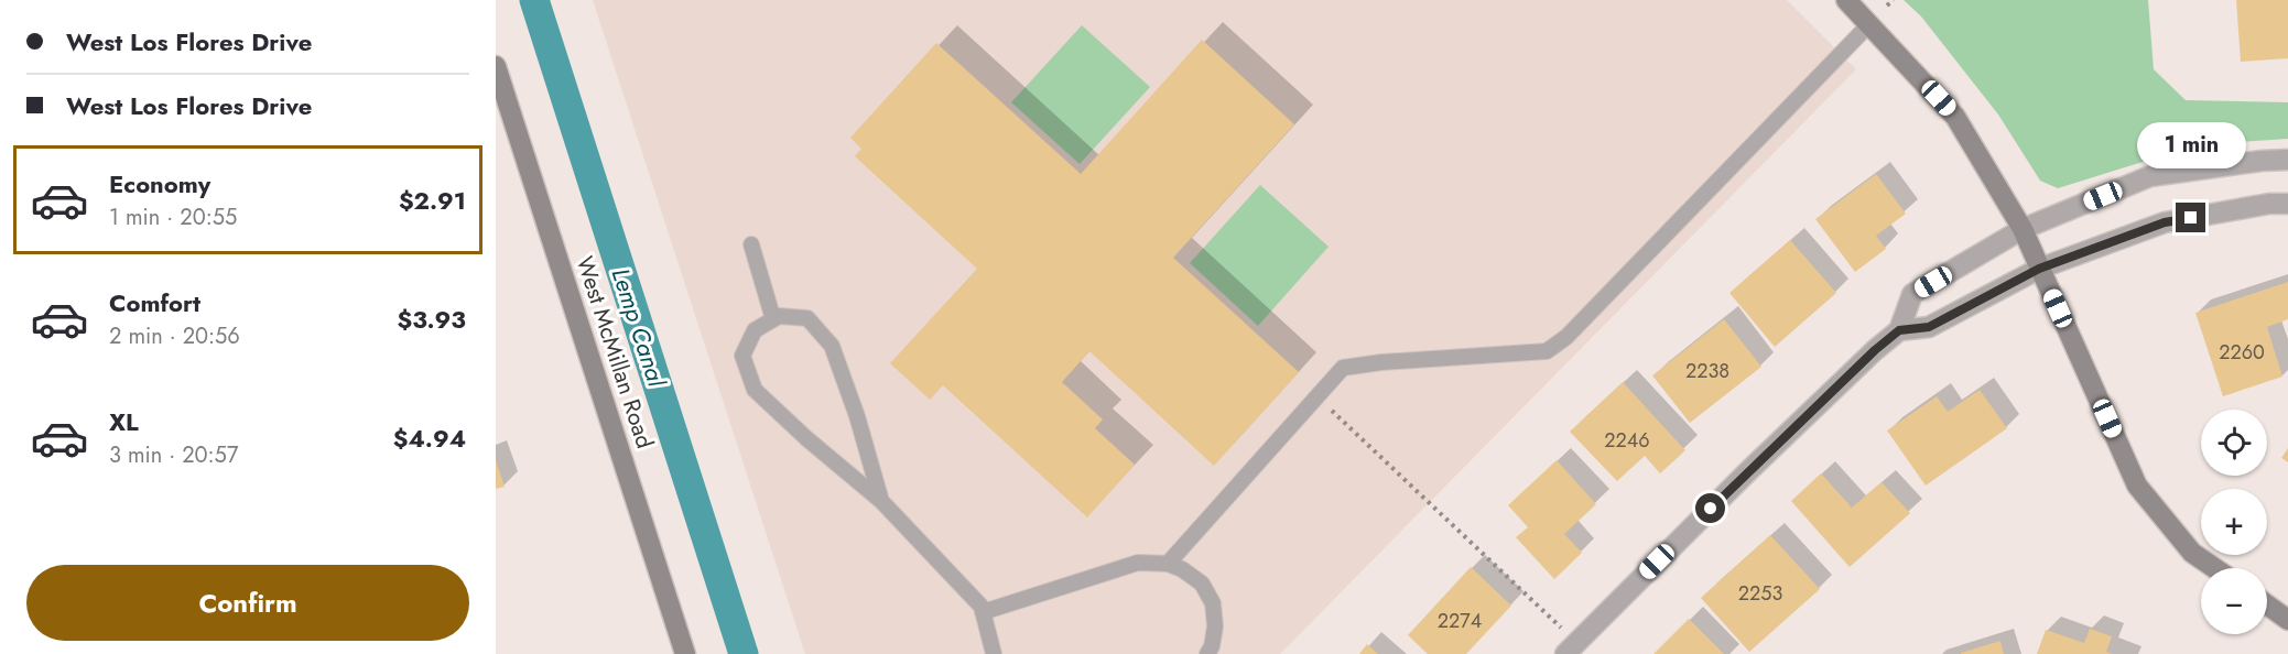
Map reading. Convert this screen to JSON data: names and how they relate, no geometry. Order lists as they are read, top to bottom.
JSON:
{
  "streets": {
    "street": ["West McMillan Road"]
  },
  "water": ["Lemp Canal"],
  "house_numbers": [
    "2260",
    "2238",
    "2246",
    "2253",
    "2274"
  ],
  "page": {
    "banner": ["West Los Flores Drive", "West Los Flores Drive"],
    "bubble": "1 min",
    "list": [
      {
        "name": "Economy",
        "note": "1 min · 20:55",
        "value": "$2.91"
      },
      {
        "name": "Comfort",
        "note": "2 min · 20:56",
        "value": "$3.93"
      },
      {
        "name": "XL",
        "note": "3 min · 20:57",
        "value": "$4.94"
      }
    ],
    "map_buttons": ["+", "−"],
    "buttons": "Confirm"
  }
}
